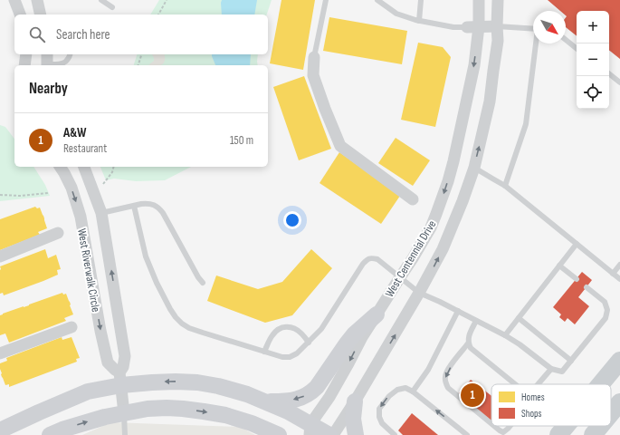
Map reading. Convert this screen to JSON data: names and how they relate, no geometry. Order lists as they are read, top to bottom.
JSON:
{
  "streets": {
    "street": ["West Centennial Drive", "West Riverwalk Circle"]
  },
  "legend": ["Homes", "Shops"],
  "north": "bottom right",
  "page": {
    "map_buttons": ["+", "−"],
    "search": "Search here",
    "heading": "Nearby",
    "list": [
      {
        "mark": "1",
        "name": "A&W",
        "note": "Restaurant",
        "value": "150 m"
      }
    ],
    "pins": "1"
  }
}
